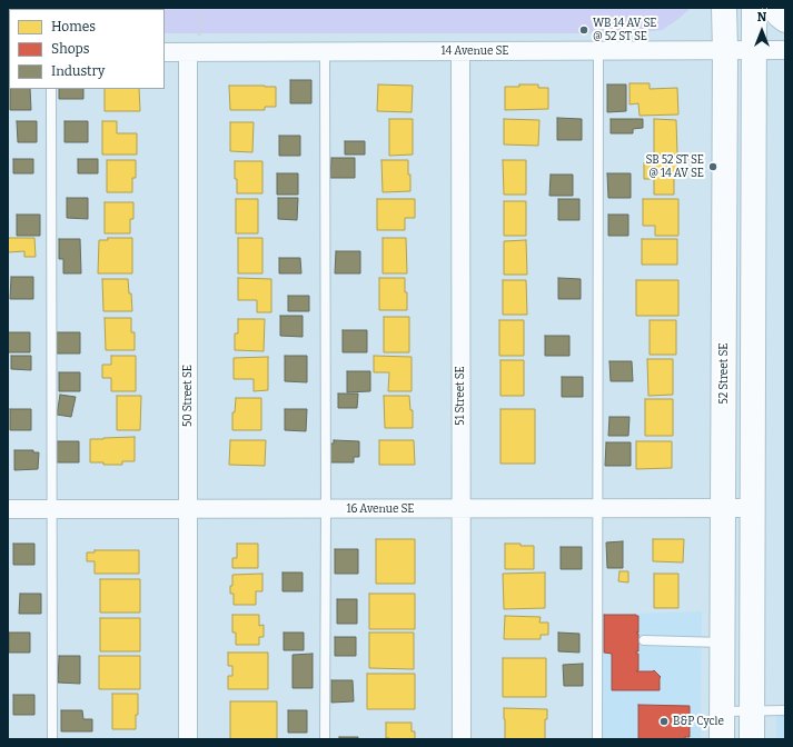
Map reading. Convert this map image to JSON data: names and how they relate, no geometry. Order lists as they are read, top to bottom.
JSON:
{
  "streets": {
    "main road": ["52 Street SE"],
    "street": [
      "14 Avenue SE",
      "50 Street SE",
      "51 Street SE",
      "16 Avenue SE"
    ]
  },
  "crossings": [
    ["14 Avenue SE", "52 Street SE"],
    ["14 Avenue SE", "50 Street SE"],
    ["14 Avenue SE", "51 Street SE"],
    ["52 Street SE", "16 Avenue SE"],
    ["50 Street SE", "16 Avenue SE"],
    ["51 Street SE", "16 Avenue SE"]
  ],
  "places": ["WB 14 AV SE @ 52 ST SE", "SB 52 ST SE @ 14 AV SE", "B&P Cycle"],
  "legend": ["Homes", "Shops", "Industry"],
  "north": "top"
}
